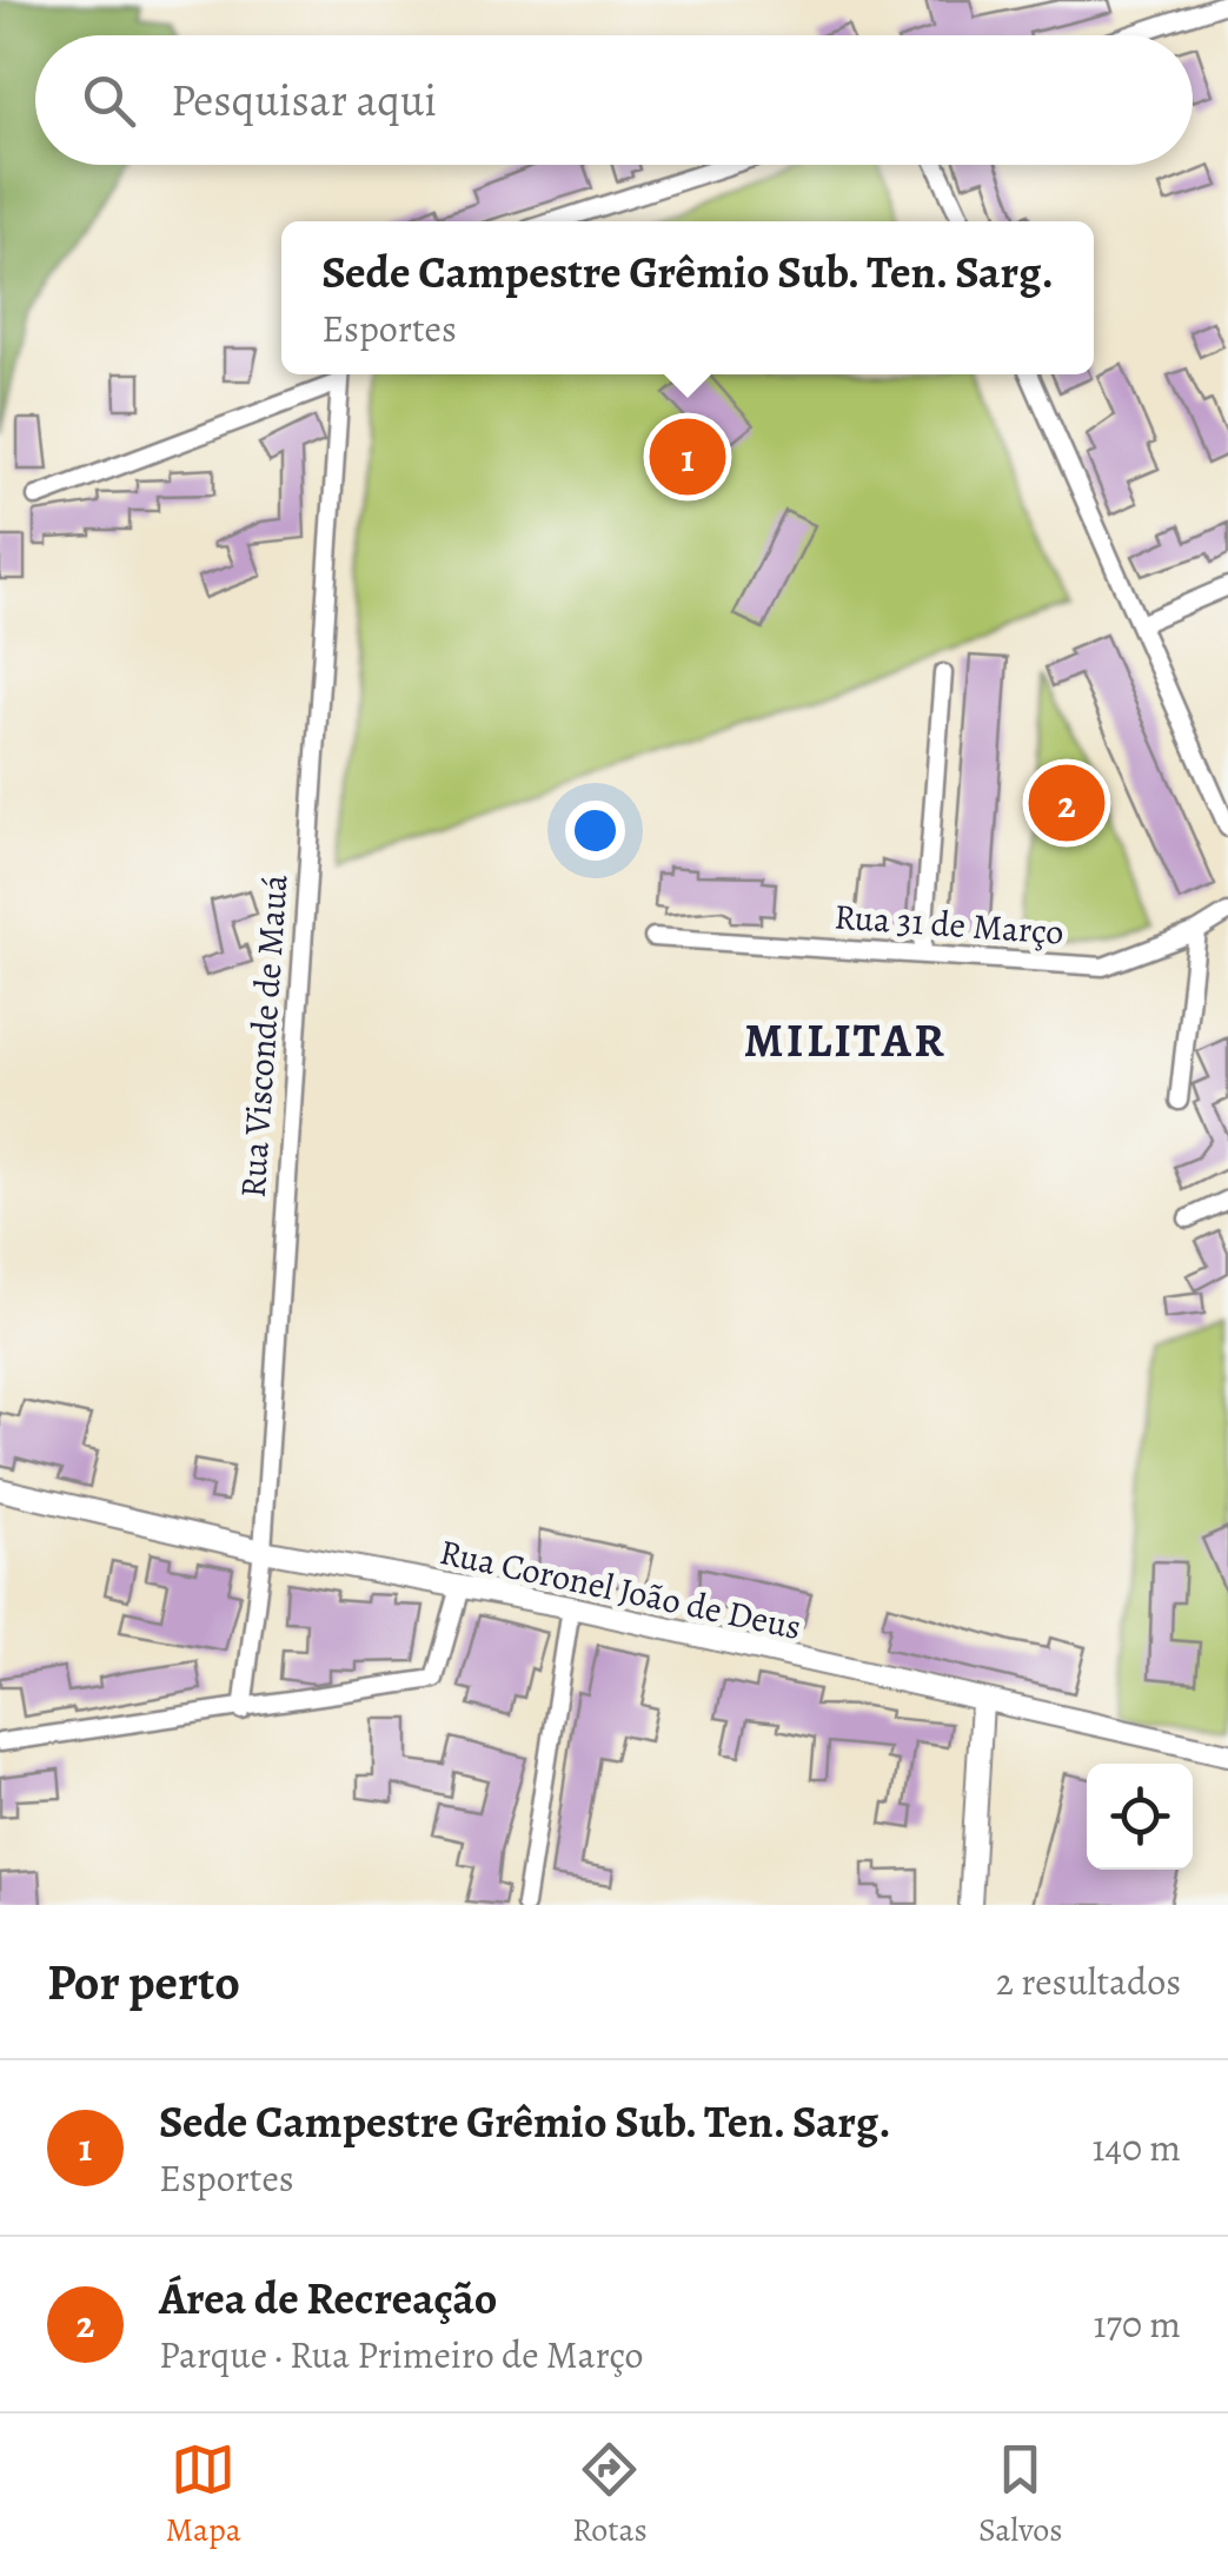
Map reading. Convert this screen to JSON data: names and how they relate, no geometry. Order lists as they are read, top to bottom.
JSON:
{
  "streets": {
    "street": ["Rua 31 de Março", "Rua Visconde de Mauá", "Rua Coronel João de Deus"]
  },
  "crossings": [
    ["Rua Visconde de Mauá", "Rua Coronel João de Deus"]
  ],
  "districts": ["MILITAR"],
  "page": {
    "search": "Pesquisar aqui",
    "popup": ["Sede Campestre Grêmio Sub. Ten. Sarg.", "Esportes"],
    "pins": ["1", "2"],
    "heading": ["Por perto", "2 resultados"],
    "list": [
      {
        "mark": "1",
        "name": "Sede Campestre Grêmio Sub. Ten. Sarg.",
        "note": "Esportes",
        "value": "140 m"
      },
      {
        "mark": "2",
        "name": "Área de Recreação",
        "note": "Parque · Rua Primeiro de Março",
        "value": "170 m"
      }
    ],
    "nav": ["Mapa", "Rotas", "Salvos"]
  }
}
